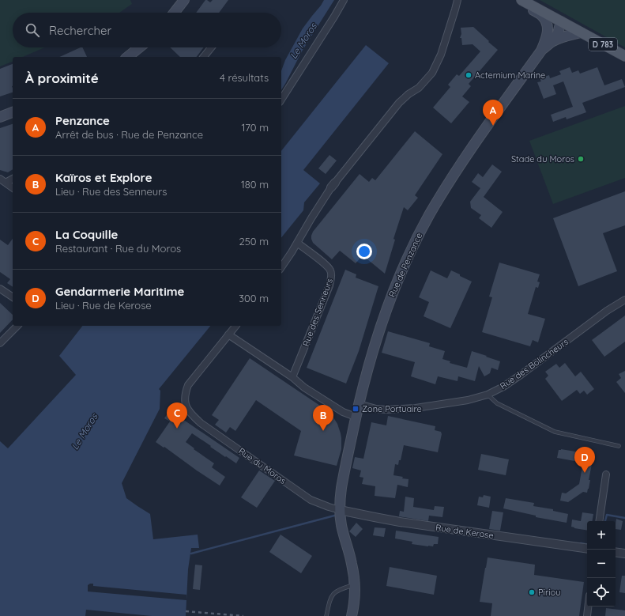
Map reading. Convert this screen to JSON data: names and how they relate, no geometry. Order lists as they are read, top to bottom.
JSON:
{
  "streets": {
    "main road": ["D 783", "Rue de Penzance"],
    "street": [
      "Rue des Senneurs",
      "Rue des Bolincheurs",
      "Rue du Moros",
      "Rue de Kerose"
    ]
  },
  "crossings": [
    ["D 783", "Rue de Penzance"],
    ["Rue de Penzance", "Rue des Bolincheurs"],
    ["Rue de Penzance", "Rue du Moros"],
    ["Rue de Penzance", "Rue de Kerose"],
    ["Rue du Moros", "Rue de Kerose"]
  ],
  "water": ["Le Moros"],
  "places": {
    "other": ["Actemium Marine", "Stade du Moros", "Piriou"],
    "transit": ["Zone Portuaire"]
  },
  "page": {
    "search": "Rechercher",
    "heading": ["À proximité", "4 résultats"],
    "list": [
      {
        "mark": "A",
        "name": "Penzance",
        "note": "Arrêt de bus · Rue de Penzance",
        "value": "170 m"
      },
      {
        "mark": "B",
        "name": "Kaïros et Explore",
        "note": "Lieu · Rue des Senneurs",
        "value": "180 m"
      },
      {
        "mark": "C",
        "name": "La Coquille",
        "note": "Restaurant · Rue du Moros",
        "value": "250 m"
      },
      {
        "mark": "D",
        "name": "Gendarmerie Maritime",
        "note": "Lieu · Rue de Kerose",
        "value": "300 m"
      }
    ],
    "pins": [
      "A",
      "C",
      "B",
      "D"
    ],
    "map_buttons": ["+", "−"]
  }
}
